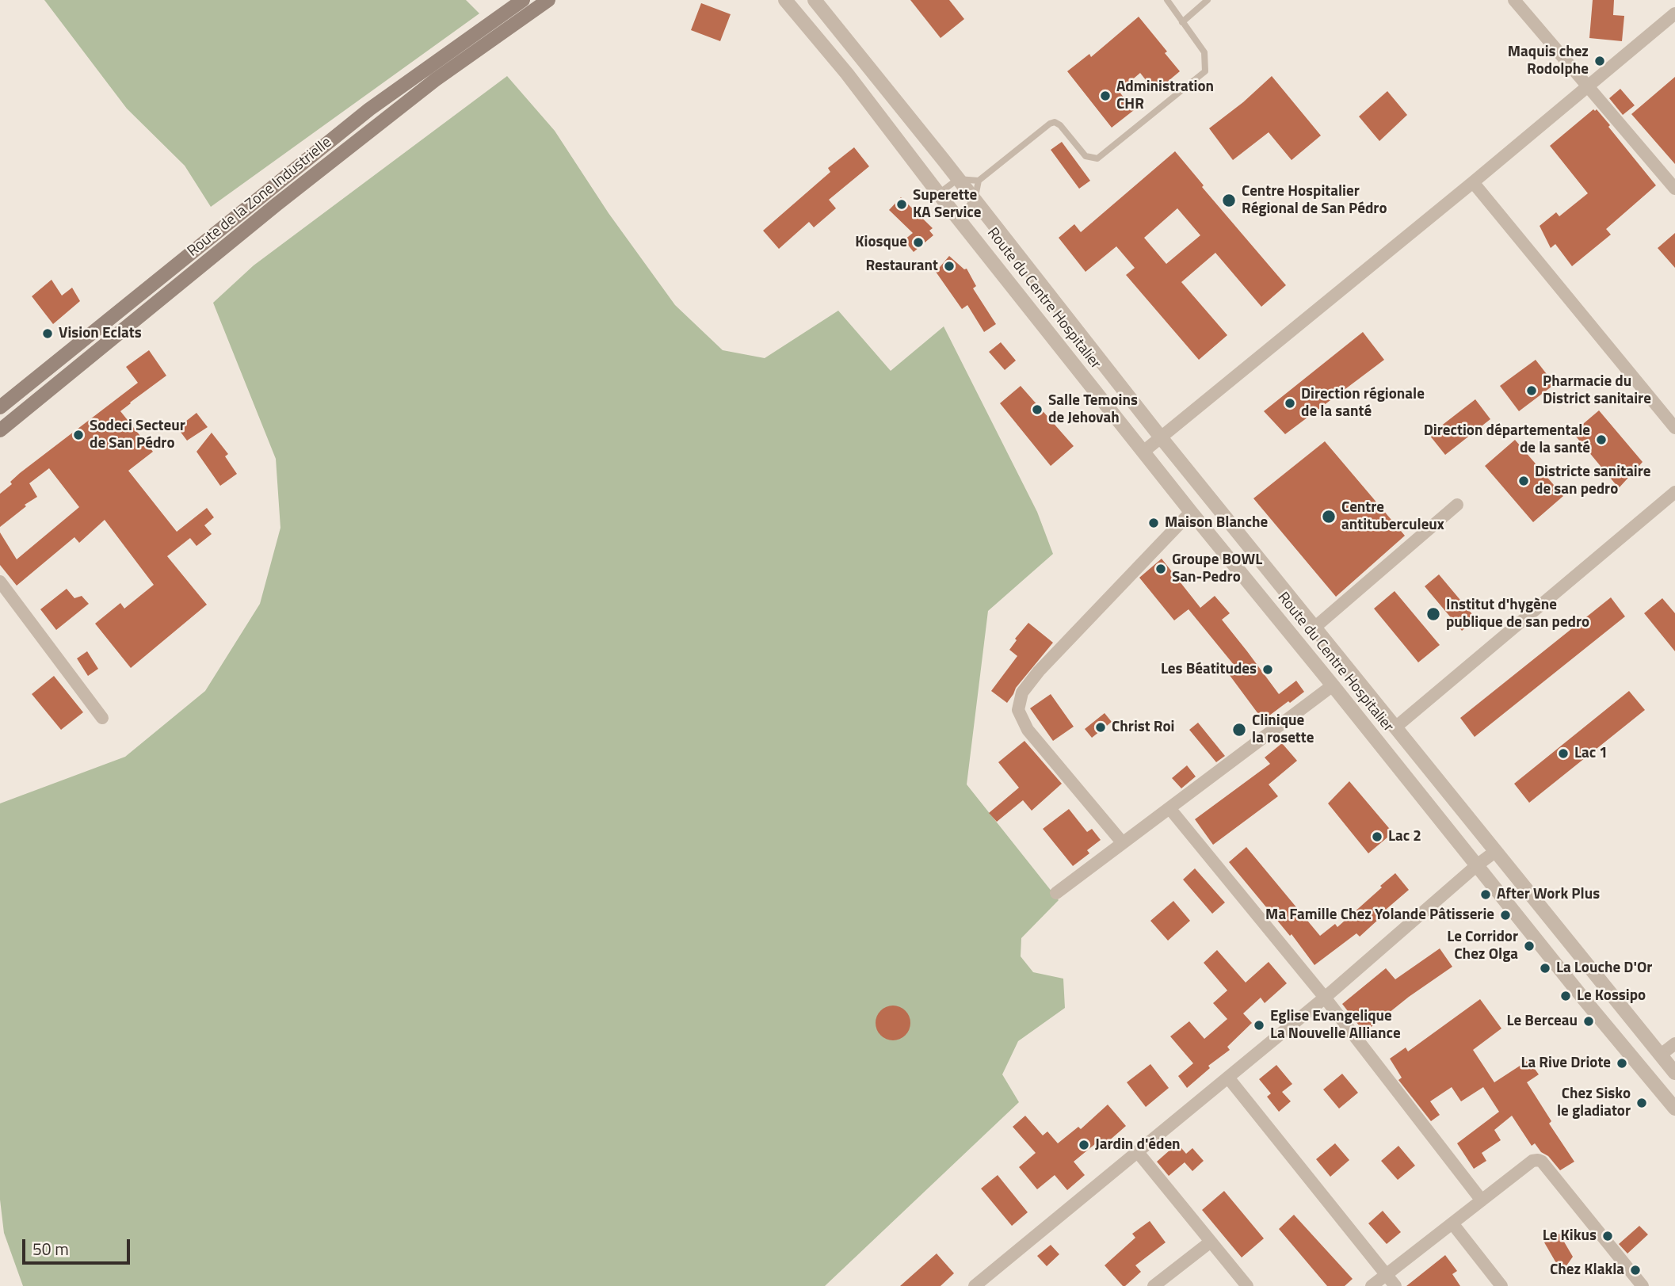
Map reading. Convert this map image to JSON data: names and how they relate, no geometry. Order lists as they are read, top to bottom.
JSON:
{
  "streets": {
    "main road": ["Route de la Zone Industrielle"],
    "street": ["Route du Centre Hospitalier"]
  },
  "places": [
    "Maquis chez Rodolphe",
    "Administration CHR",
    "Centre Hospitalier Régional de San Pédro",
    "Superette KA Service",
    "Kiosque",
    "Restaurant",
    "Vision Eclats",
    "Pharmacie du District sanitaire",
    "Direction régionale de la santé",
    "Salle Temoins de Jehovah",
    "Sodeci Secteur de San Pédro",
    "Direction départementale de la santé",
    "Districte sanitaire de san pedro",
    "Centre antituberculeux",
    "Maison Blanche",
    "Groupe BOWL San-Pedro",
    "Institut d'hygène publique de san pedro",
    "Les Béatitudes",
    "Christ Roi",
    "Clinique la rosette",
    "Lac 1",
    "Lac 2",
    "After Work Plus",
    "Ma Famille Chez Yolande Pâtisserie",
    "Le Corridor Chez Olga",
    "La Louche D'Or",
    "Le Kossipo",
    "Le Berceau",
    "Eglise Evangelique La Nouvelle Alliance",
    "La Rive Driote",
    "Chez Sisko le gladiator",
    "Jardin d'éden",
    "Le Kikus",
    "Chez Klakla"
  ],
  "scale_bar": "50 m"
}
